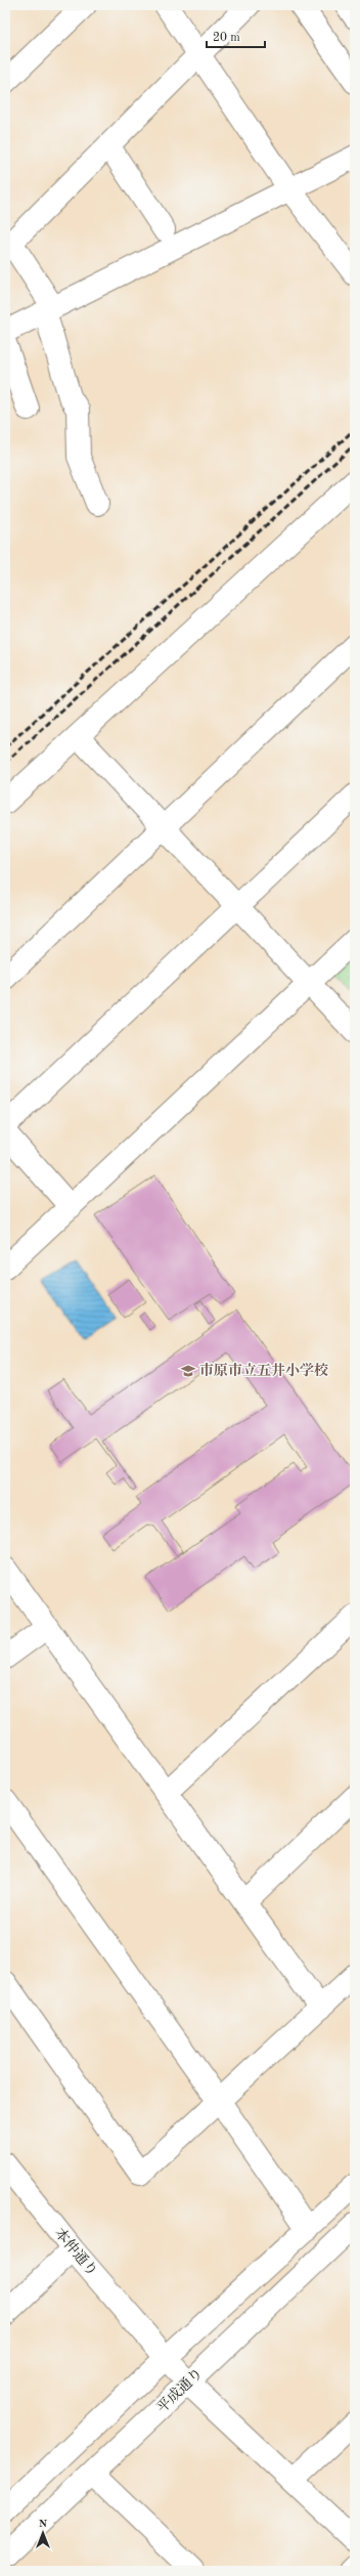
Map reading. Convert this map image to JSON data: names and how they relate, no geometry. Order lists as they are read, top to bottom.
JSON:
{
  "streets": {
    "street": ["本仲通り", "平成通り"]
  },
  "crossings": [
    ["本仲通り", "平成通り"]
  ],
  "places": {
    "school or university": ["市原市立五井小学校"]
  },
  "scale_bar": "20 m",
  "north": "top"
}
